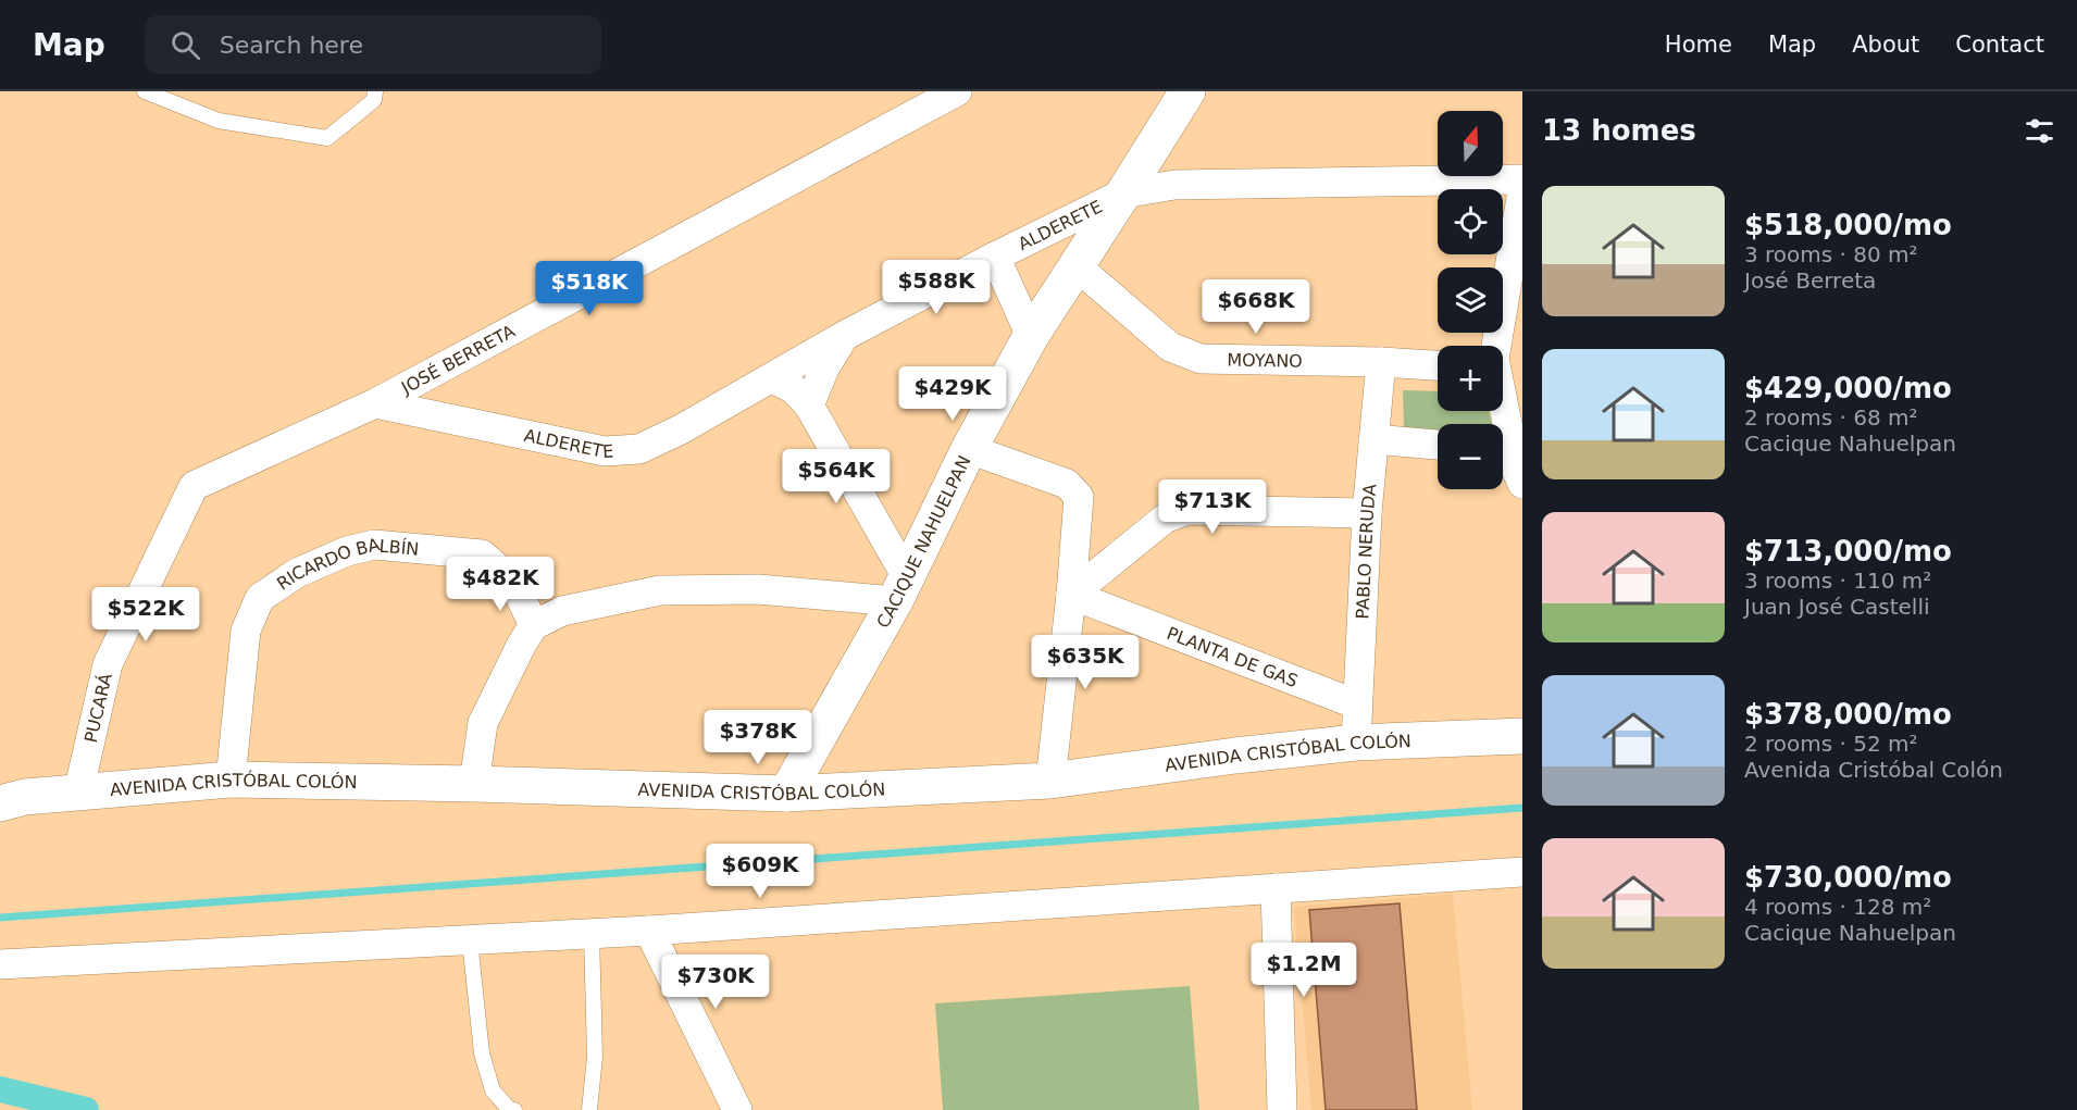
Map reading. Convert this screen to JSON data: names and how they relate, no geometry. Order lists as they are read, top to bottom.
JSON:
{
  "streets": {
    "street": [
      "ALDERETE",
      "JOSÉ BERRETA",
      "MOYANO",
      "CACIQUE NAHUELPAN",
      "PABLO NERUDA",
      "RICARDO BALBÍN",
      "PLANTA DE GAS",
      "PUCARÁ",
      "AVENIDA CRISTÓBAL COLÓN"
    ]
  },
  "crossings": [
    ["ALDERETE", "JOSÉ BERRETA"],
    ["ALDERETE", "CACIQUE NAHUELPAN"],
    ["JOSÉ BERRETA", "PUCARÁ"],
    ["MOYANO", "CACIQUE NAHUELPAN"],
    ["MOYANO", "PABLO NERUDA"],
    ["CACIQUE NAHUELPAN", "AVENIDA CRISTÓBAL COLÓN"],
    ["PABLO NERUDA", "PLANTA DE GAS"],
    ["PABLO NERUDA", "AVENIDA CRISTÓBAL COLÓN"],
    ["RICARDO BALBÍN", "AVENIDA CRISTÓBAL COLÓN"],
    ["PUCARÁ", "AVENIDA CRISTÓBAL COLÓN"]
  ],
  "north": "top",
  "page": {
    "header": "Map",
    "search": "Search here",
    "nav": [
      "Home",
      "Map",
      "About",
      "Contact"
    ],
    "heading": "13 homes",
    "map_buttons": ["+", "−"],
    "list": [
      {
        "name": "$518,000/mo",
        "note": "3 rooms · 80 m² · José Berreta"
      },
      {
        "name": "$429,000/mo",
        "note": "2 rooms · 68 m² · Cacique Nahuelpan"
      },
      {
        "name": "$713,000/mo",
        "note": "3 rooms · 110 m² · Juan José Castelli"
      },
      {
        "name": "$378,000/mo",
        "note": "2 rooms · 52 m² · Avenida Cristóbal Colón"
      },
      {
        "name": "$730,000/mo",
        "note": "4 rooms · 128 m² · Cacique Nahuelpan"
      }
    ],
    "price": [
      "$588K",
      "$518K",
      "$668K",
      "$429K",
      "$564K",
      "$713K",
      "$482K",
      "$522K",
      "$635K",
      "$378K",
      "$609K",
      "$1.2M",
      "$730K"
    ]
  }
}
